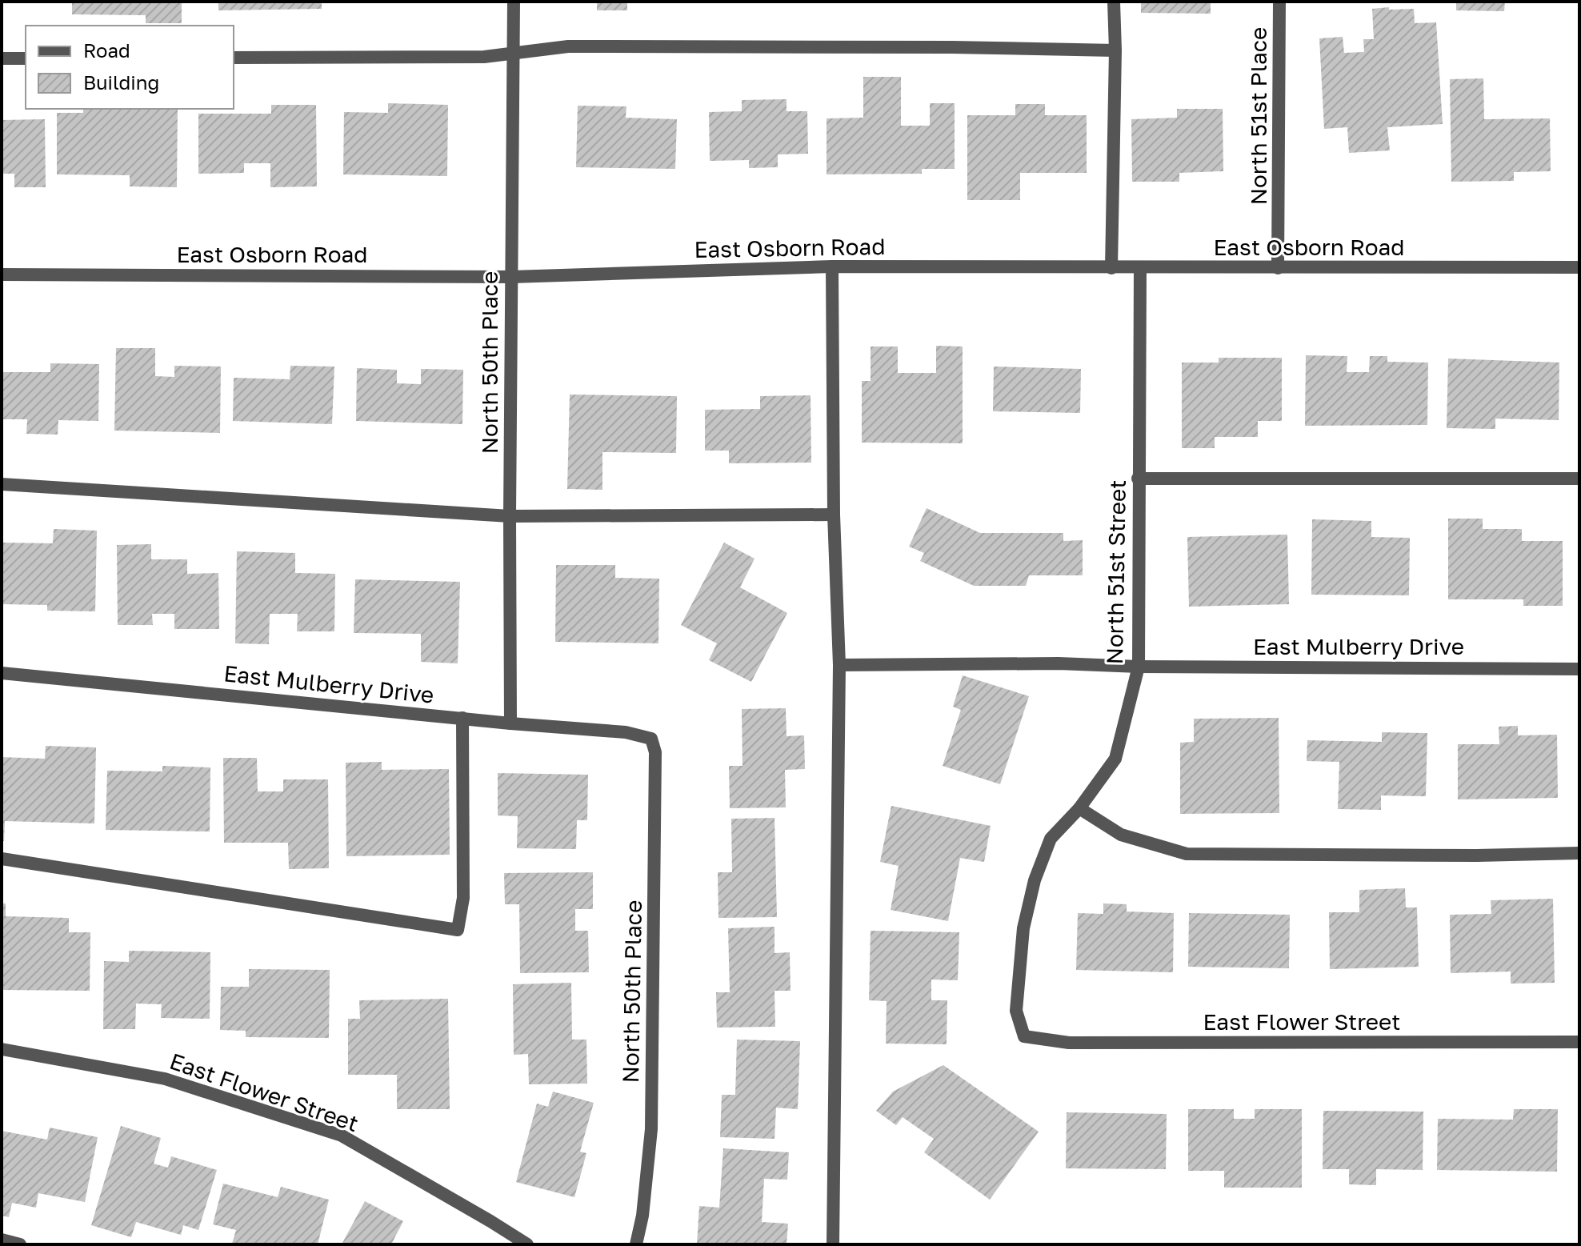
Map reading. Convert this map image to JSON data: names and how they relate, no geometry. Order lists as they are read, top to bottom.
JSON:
{
  "streets": {
    "street": [
      "North 51st Place",
      "East Osborn Road",
      "North 50th Place",
      "North 51st Street",
      "East Mulberry Drive",
      "East Flower Street"
    ]
  },
  "crossings": [
    ["North 51st Place", "East Osborn Road"],
    ["East Osborn Road", "North 50th Place"],
    ["East Osborn Road", "North 51st Street"],
    ["North 50th Place", "East Mulberry Drive"],
    ["North 51st Street", "East Mulberry Drive"],
    ["North 51st Street", "East Flower Street"]
  ],
  "legend": ["Road", "Building"]
}
